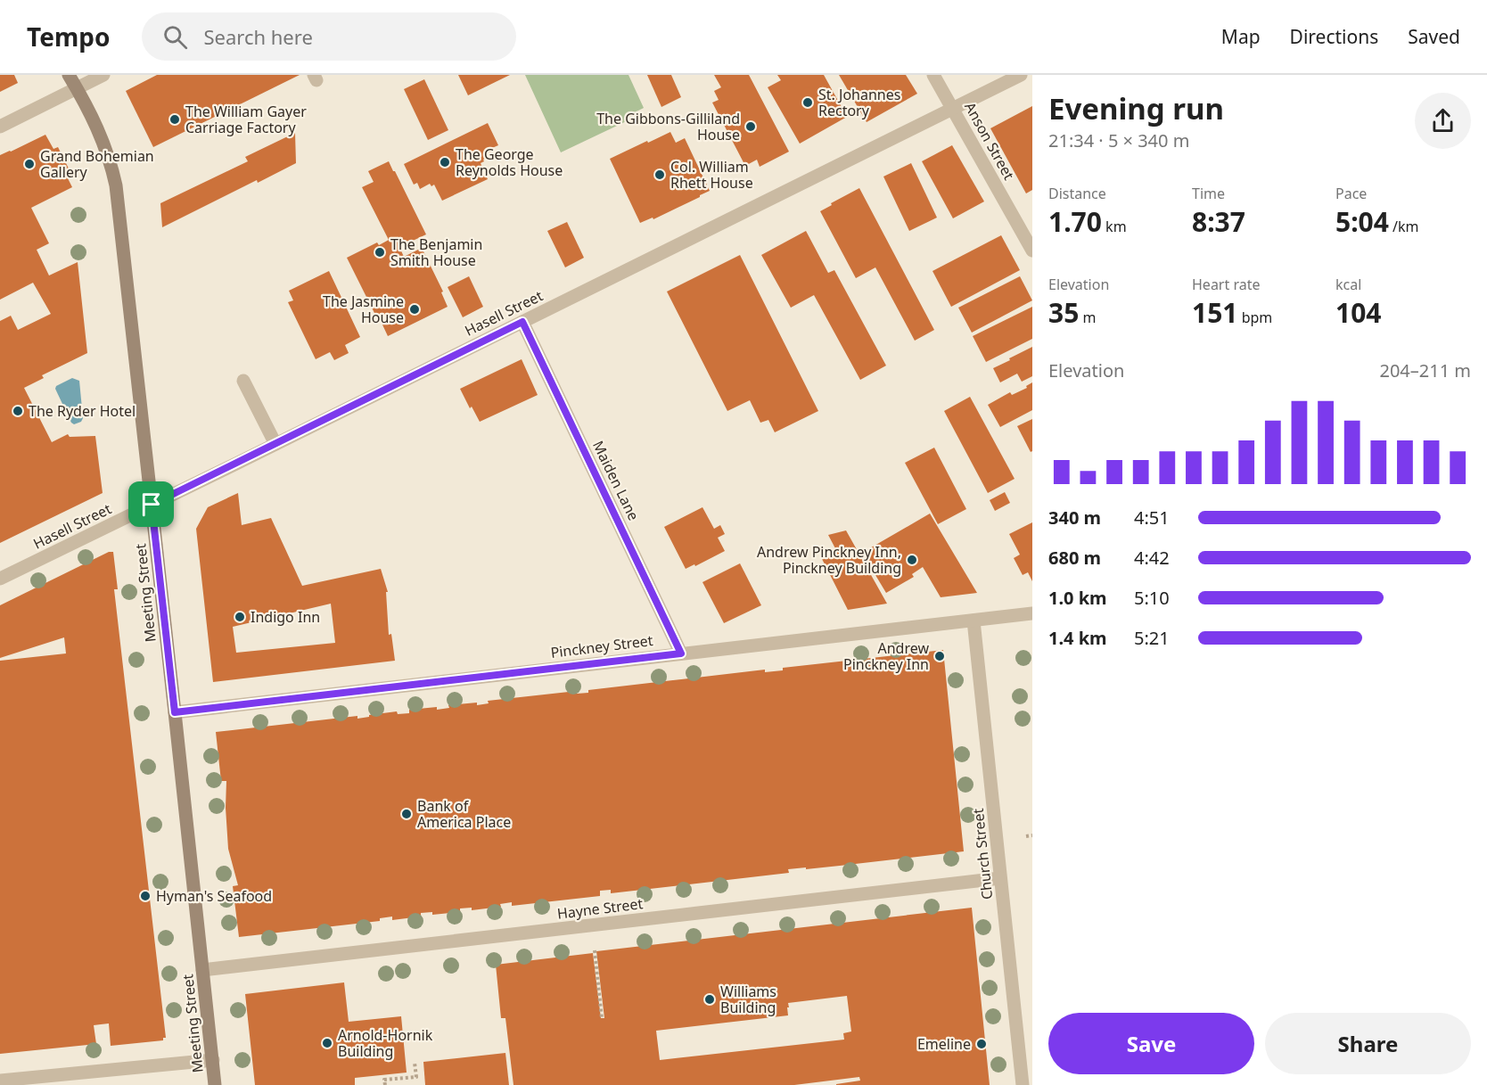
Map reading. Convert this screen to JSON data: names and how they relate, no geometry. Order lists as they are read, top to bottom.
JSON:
{
  "streets": {
    "main road": ["Meeting Street"],
    "street": [
      "Anson Street",
      "Hasell Street",
      "Maiden Lane",
      "Pinckney Street",
      "Church Street",
      "Hayne Street"
    ]
  },
  "crossings": [
    ["Anson Street", "Hasell Street"],
    ["Hasell Street", "Maiden Lane"],
    ["Hasell Street", "Meeting Street"],
    ["Maiden Lane", "Pinckney Street"],
    ["Meeting Street", "Pinckney Street"],
    ["Meeting Street", "Hayne Street"],
    ["Pinckney Street", "Church Street"],
    ["Church Street", "Hayne Street"]
  ],
  "places": [
    "St. Johannes Rectory",
    "The William Gayer Carriage Factory",
    "The Gibbons-Gilliland House",
    "The George Reynolds House",
    "Grand Bohemian Gallery",
    "Col. William Rhett House",
    "The Benjamin Smith House",
    "The Jasmine House",
    "The Ryder Hotel",
    "Andrew Pinckney Inn, Pinckney Building",
    "Indigo Inn",
    "Andrew Pinckney Inn",
    "Bank of America Place",
    "Hyman's Seafood",
    "Williams Building",
    "Arnold-Hornik Building",
    "Emeline"
  ],
  "page": {
    "header": "Tempo",
    "search": "Search here",
    "nav": ["Map", "Directions", "Saved"],
    "heading": ["Evening run", "21:34 · 5 × 340 m"],
    "stats": [
      ["Distance", "1.70 km"],
      ["Time", "8:37"],
      ["Pace", "5:04 /km"],
      ["Elevation", "35 m"],
      ["Heart rate", "151 bpm"],
      ["kcal", "104"]
    ],
    "chart": ["Elevation", "204–211 m"],
    "list": [
      {
        "name": "340 m",
        "note": "4:51"
      },
      {
        "name": "680 m",
        "note": "4:42"
      },
      {
        "name": "1.0 km",
        "note": "5:10"
      },
      {
        "name": "1.4 km",
        "note": "5:21"
      }
    ],
    "buttons": ["Save", "Share"]
  }
}
